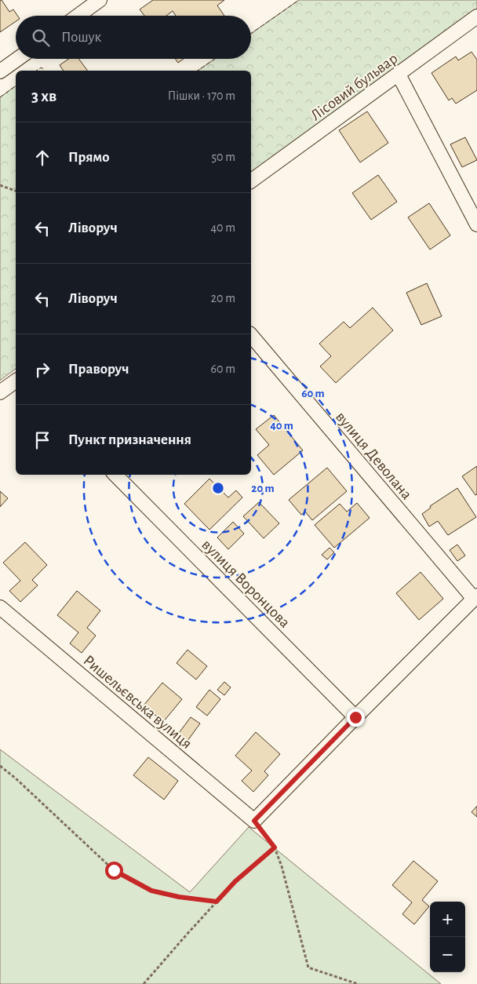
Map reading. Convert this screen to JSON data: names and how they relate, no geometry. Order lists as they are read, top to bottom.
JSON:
{
  "streets": {
    "street": [
      "Лісовий бульвар",
      "вулиця Деволана",
      "вулиця Воронцова",
      "Ришельєвська вулиця"
    ]
  },
  "page": {
    "search": "Пошук",
    "heading": ["3 хв", "Пішки · 170 m"],
    "list": [
      ["Прямо", "50 m"],
      ["Ліворуч", "40 m"],
      ["Ліворуч", "20 m"],
      ["Праворуч", "60 m"],
      "Пункт призначення"
    ],
    "map_buttons": ["+", "−"]
  },
  "rings": ["60 m", "40 m", "20 m"]
}
